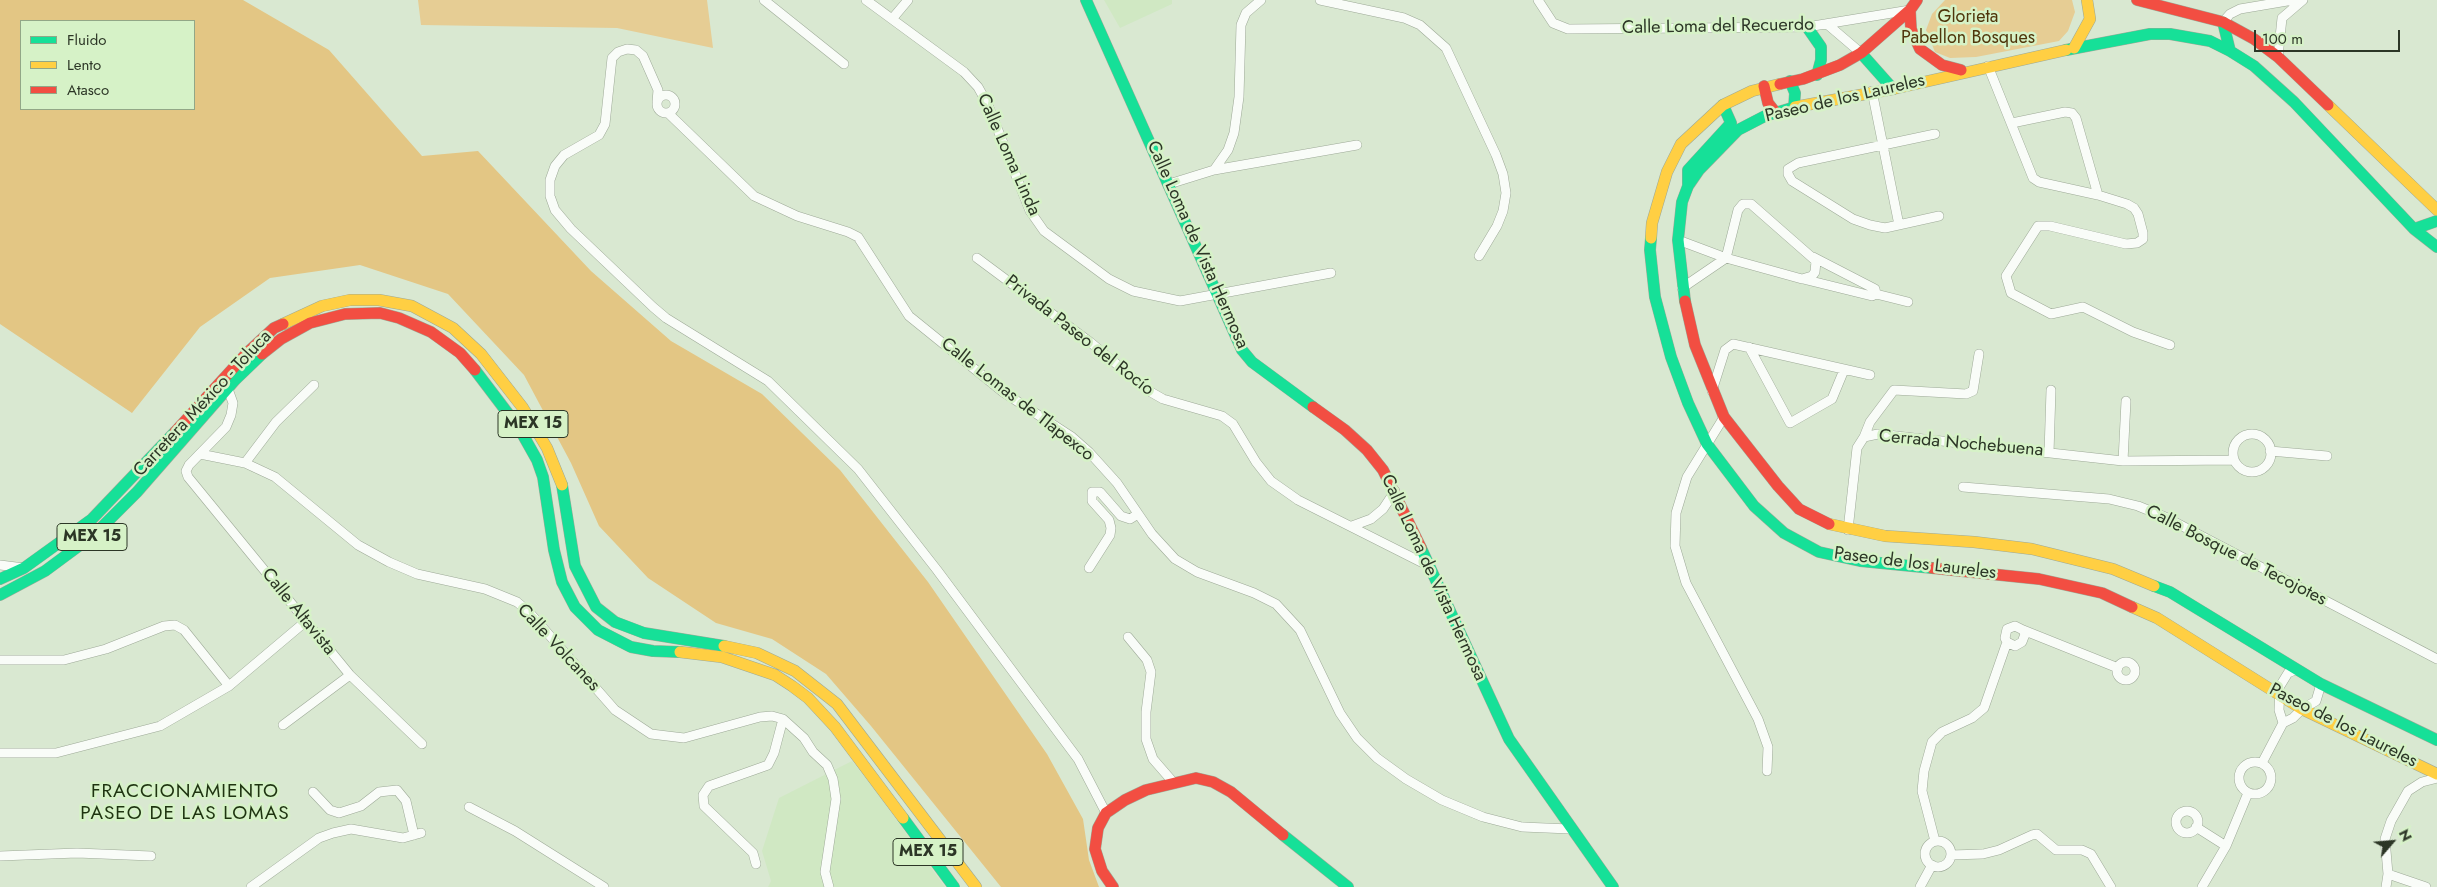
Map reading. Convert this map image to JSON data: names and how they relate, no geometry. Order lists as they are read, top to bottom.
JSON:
{
  "streets": {
    "main road": [
      "Paseo de los Laureles",
      "Calle Loma de Vista Hermosa",
      "Carretera México - Toluca",
      "MEX 15"
    ],
    "street": [
      "Calle Loma del Recuerdo",
      "Calle Loma Linda",
      "Privada Paseo del Rocío",
      "Calle Lomas de Tlapexco",
      "Cerrada Nochebuena",
      "Calle Bosque de Tecojotes",
      "Calle Altavista",
      "Calle Volcanes"
    ]
  },
  "crossings": [
    ["Calle Loma del Recuerdo", "Paseo de los Laureles"],
    ["Paseo de los Laureles", "Cerrada Nochebuena"],
    ["Calle Loma Linda", "Calle Loma de Vista Hermosa"],
    ["Calle Loma de Vista Hermosa", "Privada Paseo del Rocío"],
    ["Calle Loma de Vista Hermosa", "Calle Lomas de Tlapexco"],
    ["Calle Altavista", "Calle Volcanes"]
  ],
  "districts": ["FRACCIONAMIENTO PASEO DE LAS LOMAS"],
  "parks": ["Glorieta Pabellon Bosques"],
  "legend": ["Fluido", "Lento", "Atasco"],
  "scale_bar": "100 m",
  "north": "top right"
}
